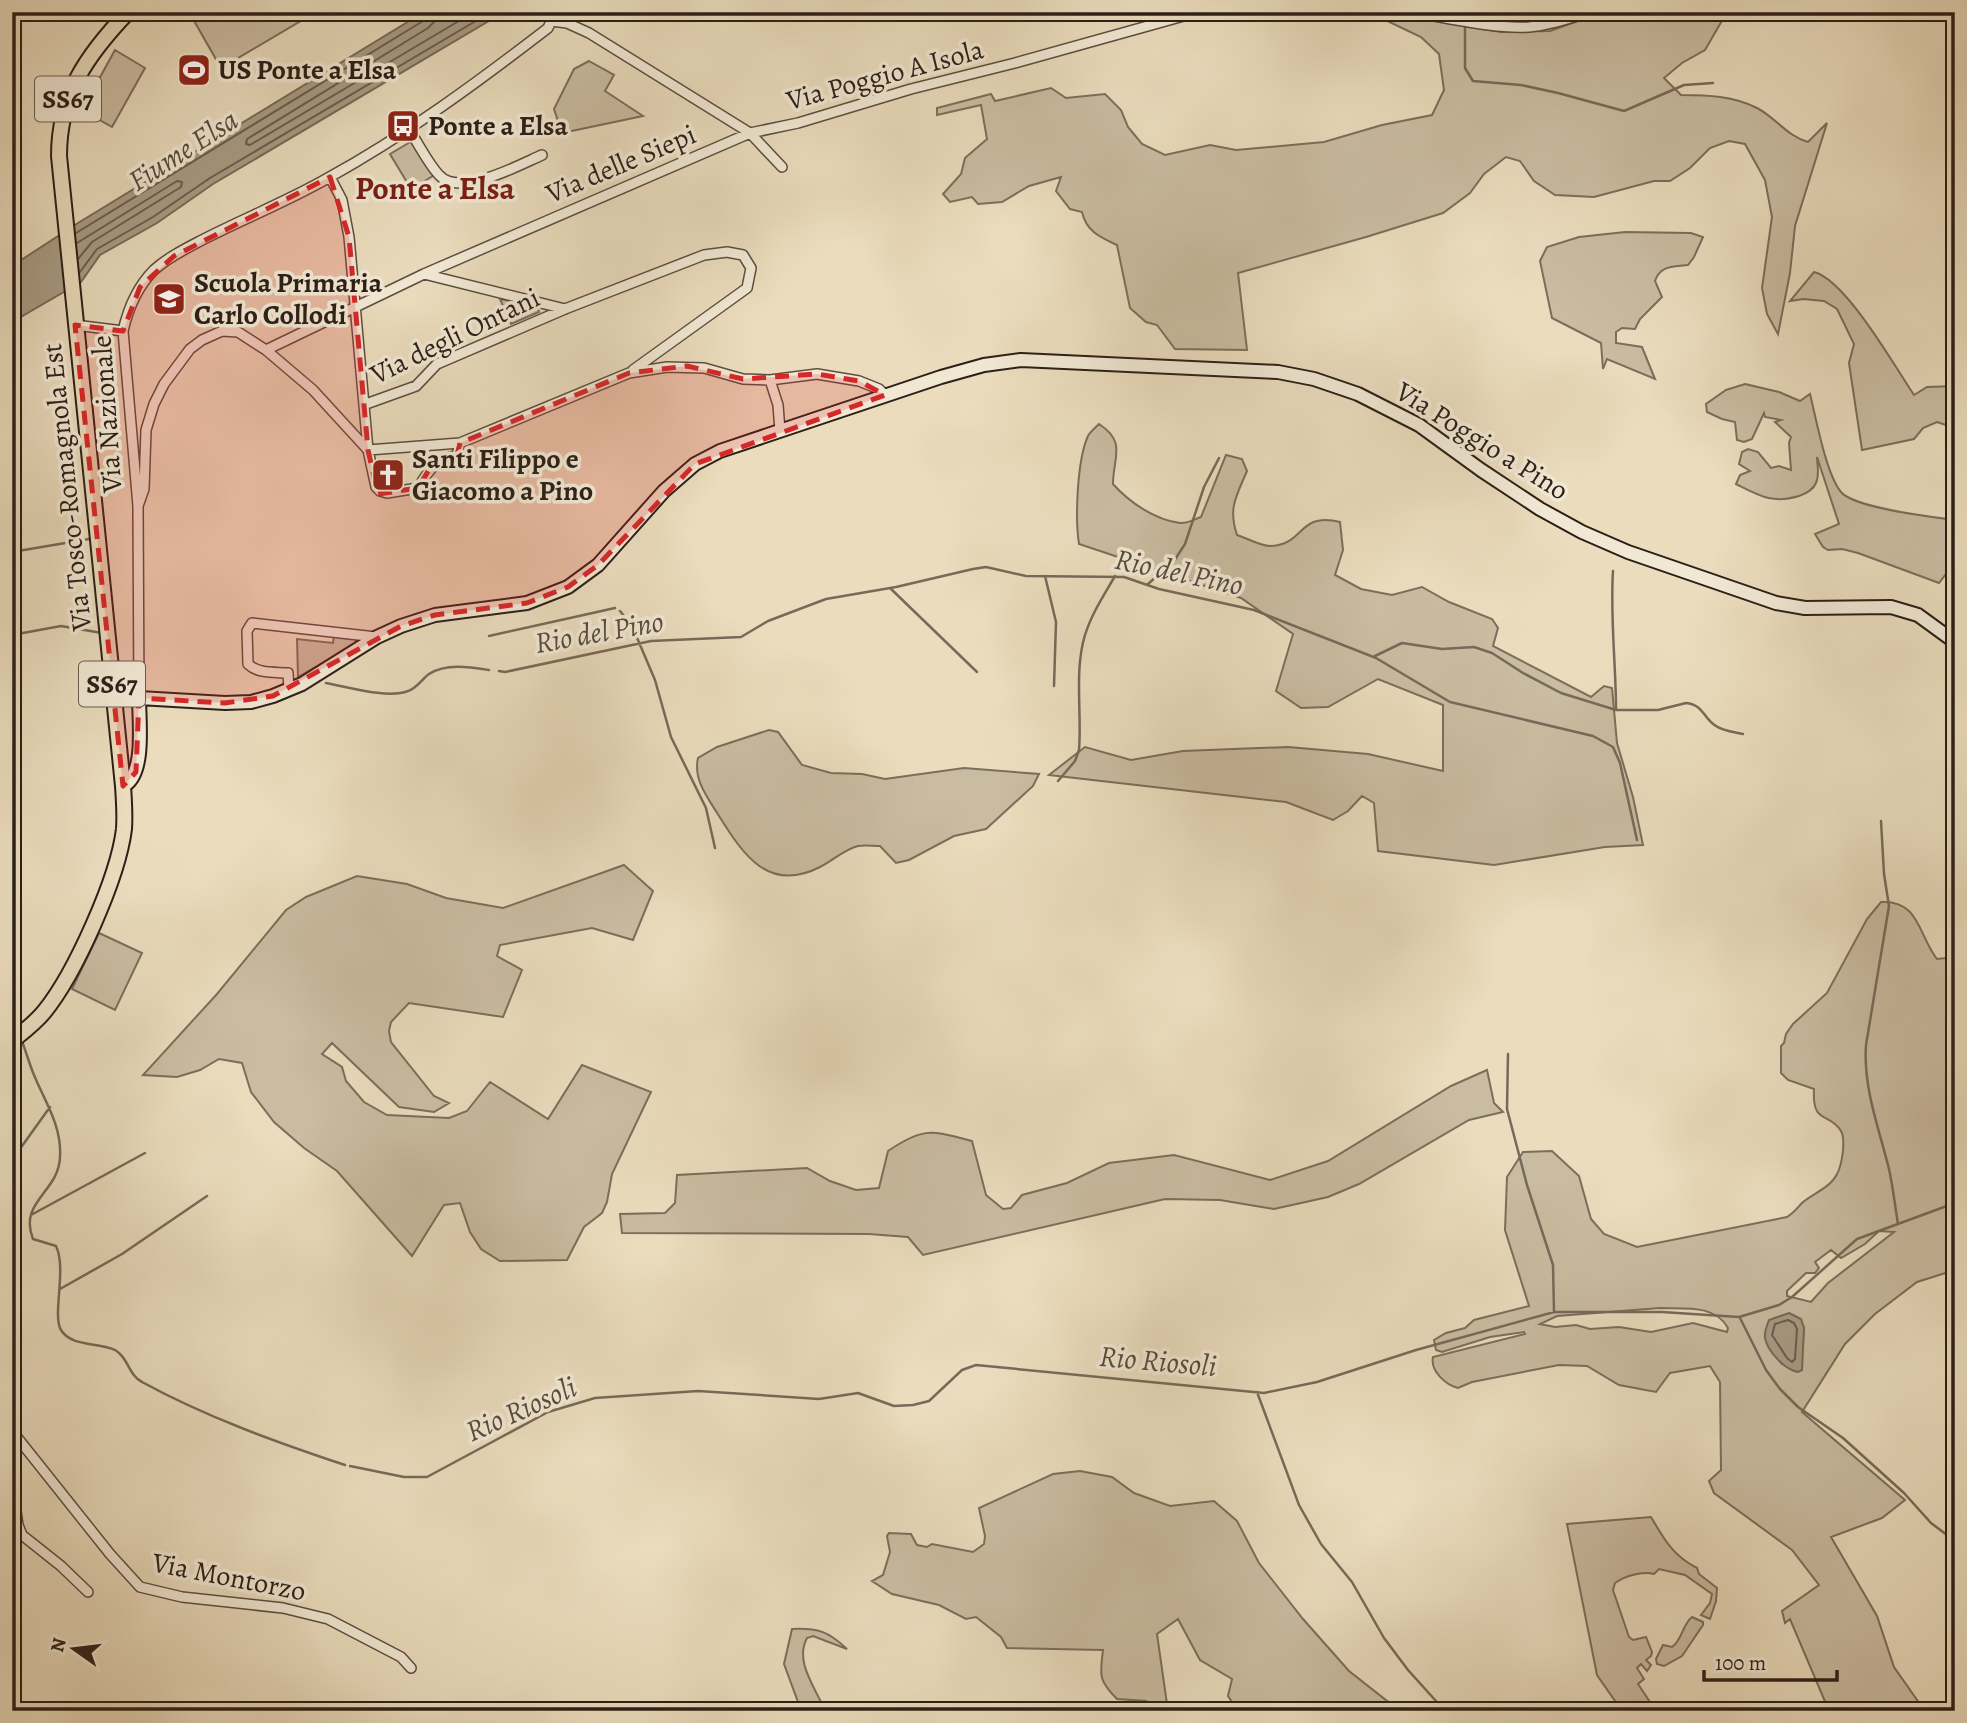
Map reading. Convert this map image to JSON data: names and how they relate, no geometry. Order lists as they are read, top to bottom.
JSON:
{
  "streets": {
    "main road": ["SS67", "Via Tosco-Romagnola Est"],
    "street": [
      "Via Poggio A Isola",
      "Via delle Siepi",
      "Via degli Ontani",
      "Via Nazionale",
      "Via Poggio a Pino",
      "Via Montorzo"
    ]
  },
  "crossings": [
    ["Via Poggio A Isola", "Via delle Siepi"],
    ["SS67", "Via Tosco-Romagnola Est"],
    ["Via Nazionale", "Via Poggio a Pino"],
    ["Via Nazionale", "Via Tosco-Romagnola Est"]
  ],
  "districts": ["Ponte a Elsa"],
  "water": ["Fiume Elsa", "Rio del Pino", "Rio Riosoli"],
  "places": {
    "sports": ["US Ponte a Elsa"],
    "bus stop": ["Ponte a Elsa"],
    "school or university": ["Scuola Primaria Carlo Collodi"],
    "church": ["Santi Filippo e Giacomo a Pino"]
  },
  "scale_bar": "100 m",
  "north": "left"
}
